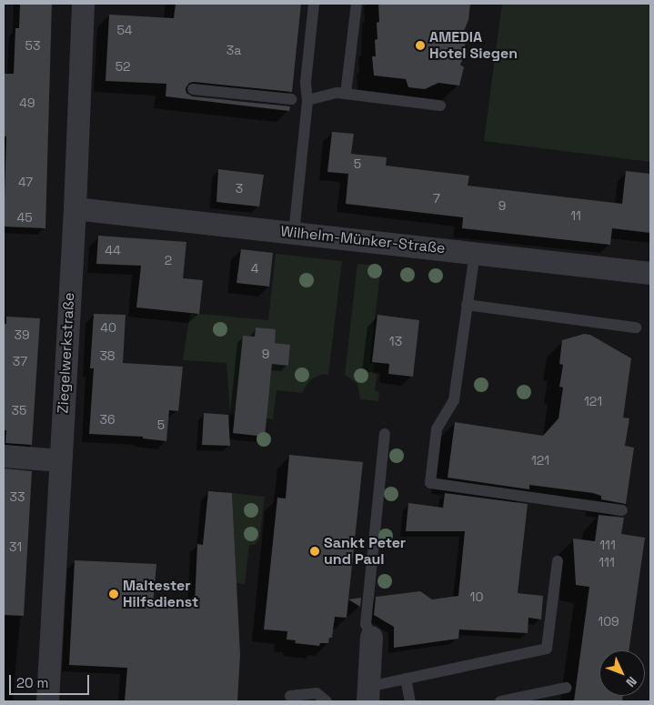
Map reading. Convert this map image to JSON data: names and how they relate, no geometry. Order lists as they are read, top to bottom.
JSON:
{
  "streets": {
    "street": ["Wilhelm-Münker-Straße", "Ziegelwerkstraße"]
  },
  "crossings": [
    ["Wilhelm-Münker-Straße", "Ziegelwerkstraße"]
  ],
  "places": ["AMEDIA Hotel Siegen", "Sankt Peter und Paul", "Maltester Hilfsdienst"],
  "house_numbers": [
    "54",
    "53",
    "3a",
    "52",
    "49",
    "5",
    "47",
    "3",
    "7",
    "9",
    "11",
    "45",
    "44",
    "2",
    "4",
    "40",
    "39",
    "13",
    "9",
    "38",
    "37",
    "121",
    "35",
    "36",
    "5",
    "121",
    "33",
    "111",
    "31",
    "111",
    "10",
    "109"
  ],
  "scale_bar": "20 m",
  "north": "bottom right"
}
